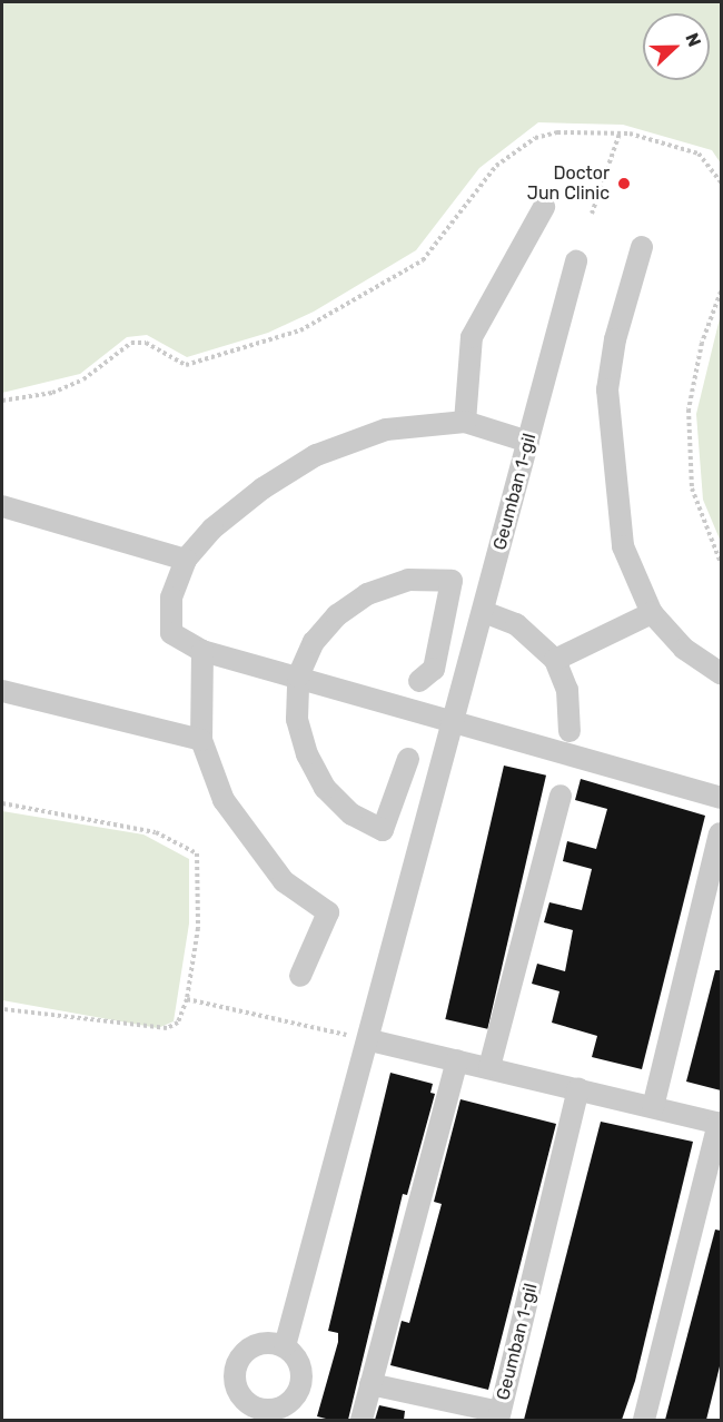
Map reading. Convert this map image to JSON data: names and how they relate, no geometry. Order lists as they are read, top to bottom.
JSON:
{
  "streets": {
    "street": ["Geumban 1-gil"]
  },
  "places": ["Doctor Jun Clinic"],
  "north": "right"
}
